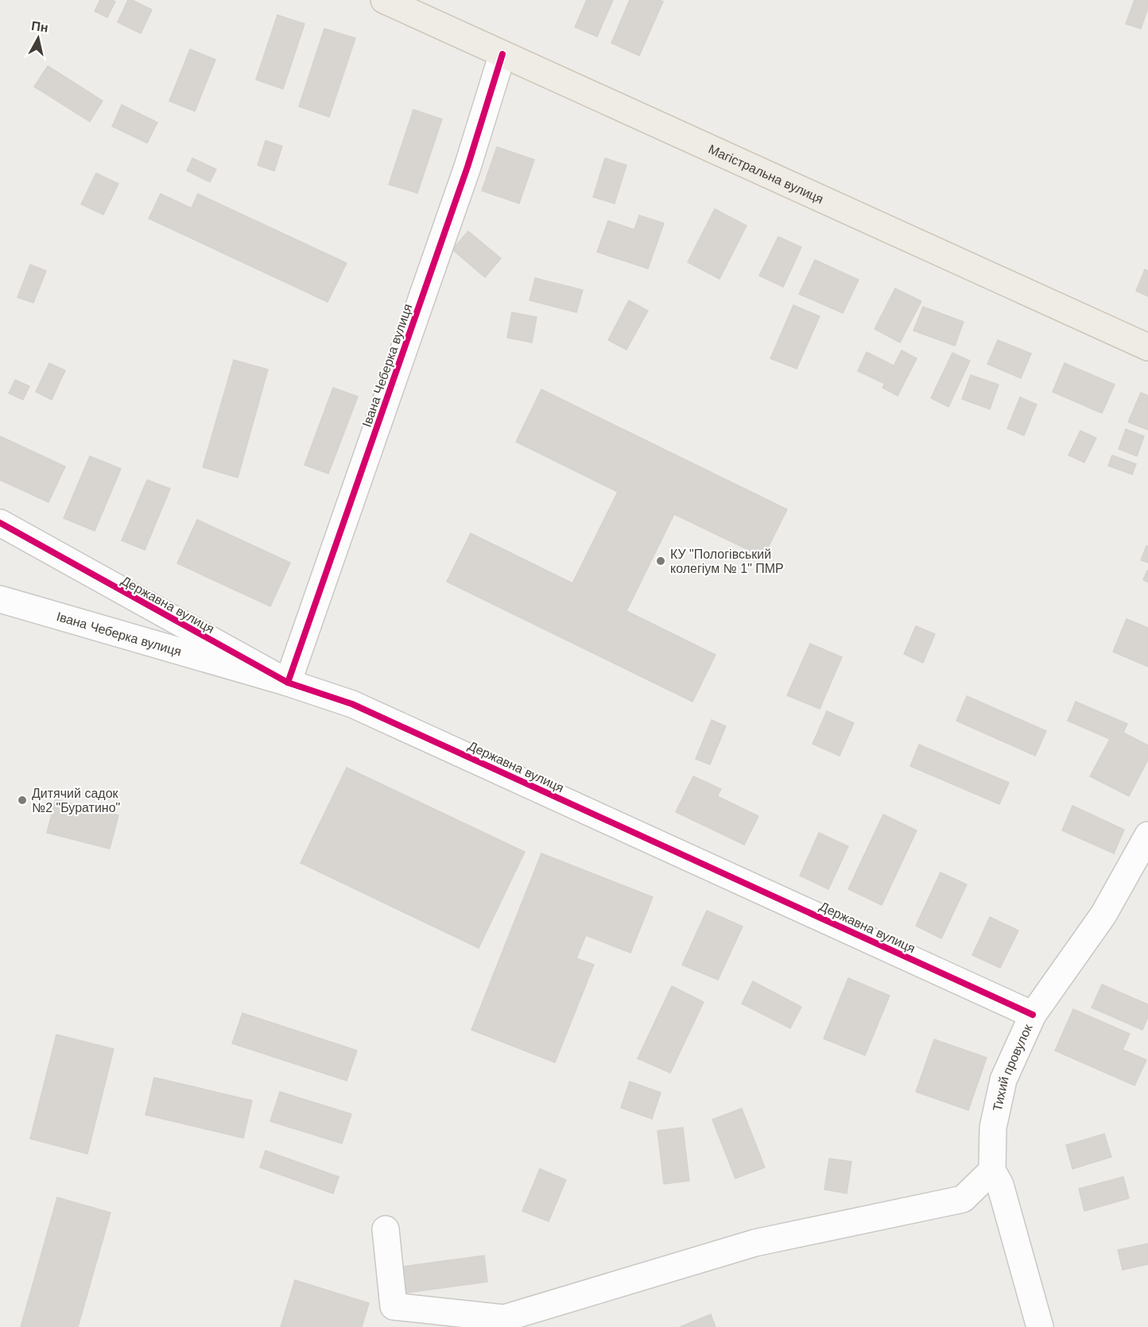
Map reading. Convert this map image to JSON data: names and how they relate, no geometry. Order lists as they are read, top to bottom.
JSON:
{
  "streets": {
    "main road": ["Магістральна вулиця"],
    "street": ["Івана Чеберка вулиця", "Державна вулиця", "Тихий провулок"]
  },
  "crossings": [
    ["Магістральна вулиця", "Івана Чеберка вулиця"],
    ["Івана Чеберка вулиця", "Державна вулиця"],
    ["Державна вулиця", "Тихий провулок"]
  ],
  "places": ["КУ \"Пологівський колегіум № 1\" ПМР", "Дитячий садок №2 \"Буратино\""],
  "north": "top"
}
